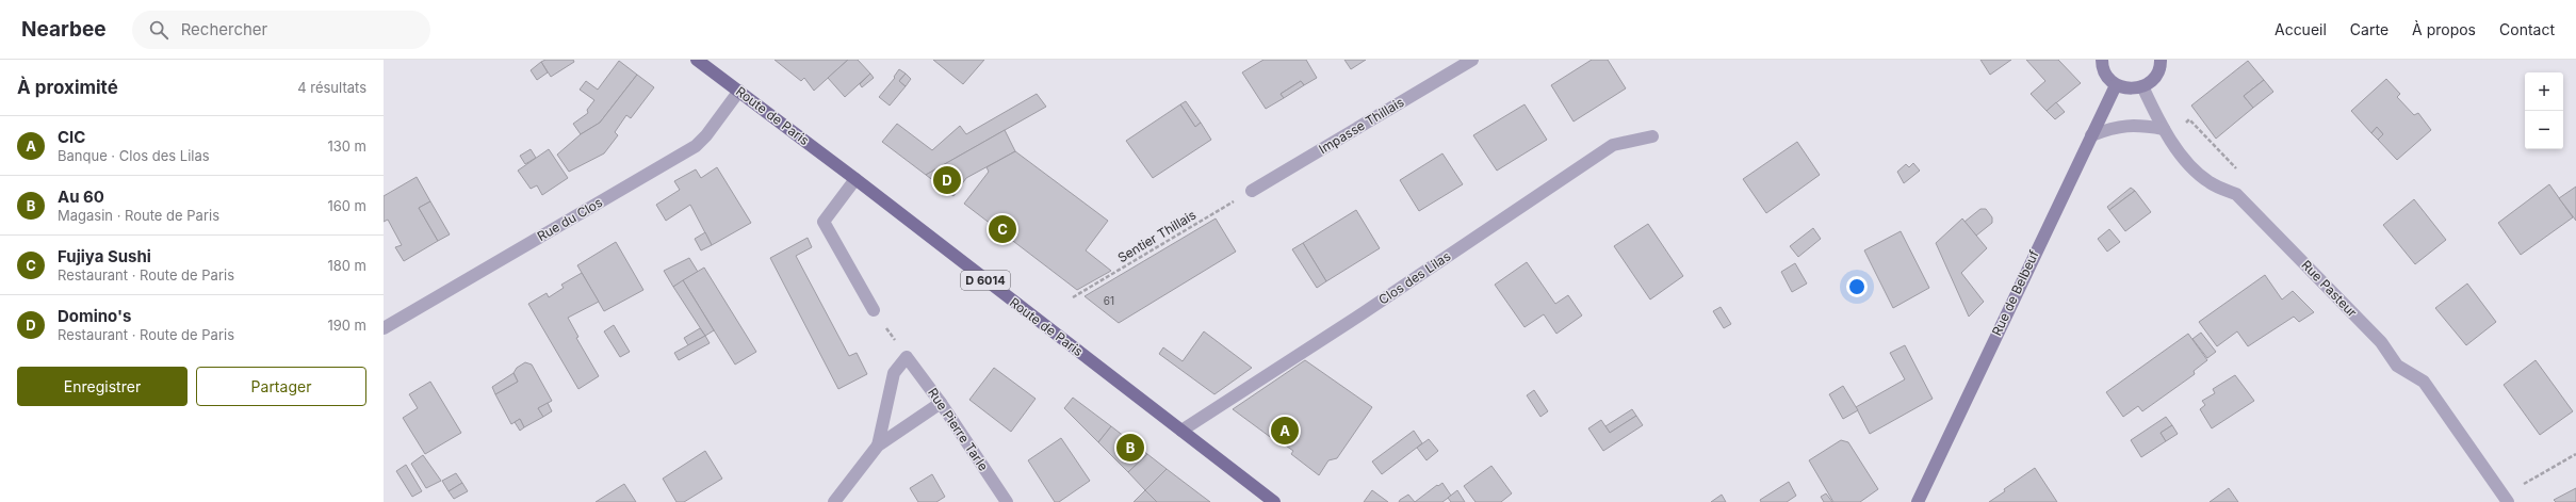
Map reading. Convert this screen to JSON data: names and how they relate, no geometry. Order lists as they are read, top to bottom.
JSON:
{
  "streets": {
    "main road": ["Route de Paris", "D 6014"],
    "street": [
      "Impasse Thillais",
      "Rue du Clos",
      "Clos des Lilas",
      "Rue Pasteur",
      "Rue de Belbeuf",
      "Rue Pierre Tarle"
    ],
    "path": ["Sentier Thillais"]
  },
  "crossings": [
    ["Route de Paris", "Rue du Clos"],
    ["Route de Paris", "Clos des Lilas"],
    ["Impasse Thillais", "Sentier Thillais"]
  ],
  "house_numbers": ["61"],
  "page": {
    "header": "Nearbee",
    "search": "Rechercher",
    "nav": [
      "Accueil",
      "Carte",
      "À propos",
      "Contact"
    ],
    "heading": ["À proximité", "4 résultats"],
    "map_buttons": ["+", "−"],
    "list": [
      {
        "mark": "A",
        "name": "CIC",
        "note": "Banque · Clos des Lilas",
        "value": "130 m"
      },
      {
        "mark": "B",
        "name": "Au 60",
        "note": "Magasin · Route de Paris",
        "value": "160 m"
      },
      {
        "mark": "C",
        "name": "Fujiya Sushi",
        "note": "Restaurant · Route de Paris",
        "value": "180 m"
      },
      {
        "mark": "D",
        "name": "Domino's",
        "note": "Restaurant · Route de Paris",
        "value": "190 m"
      }
    ],
    "pins": [
      "D",
      "C",
      "A",
      "B"
    ],
    "buttons": ["Enregistrer", "Partager"]
  }
}
